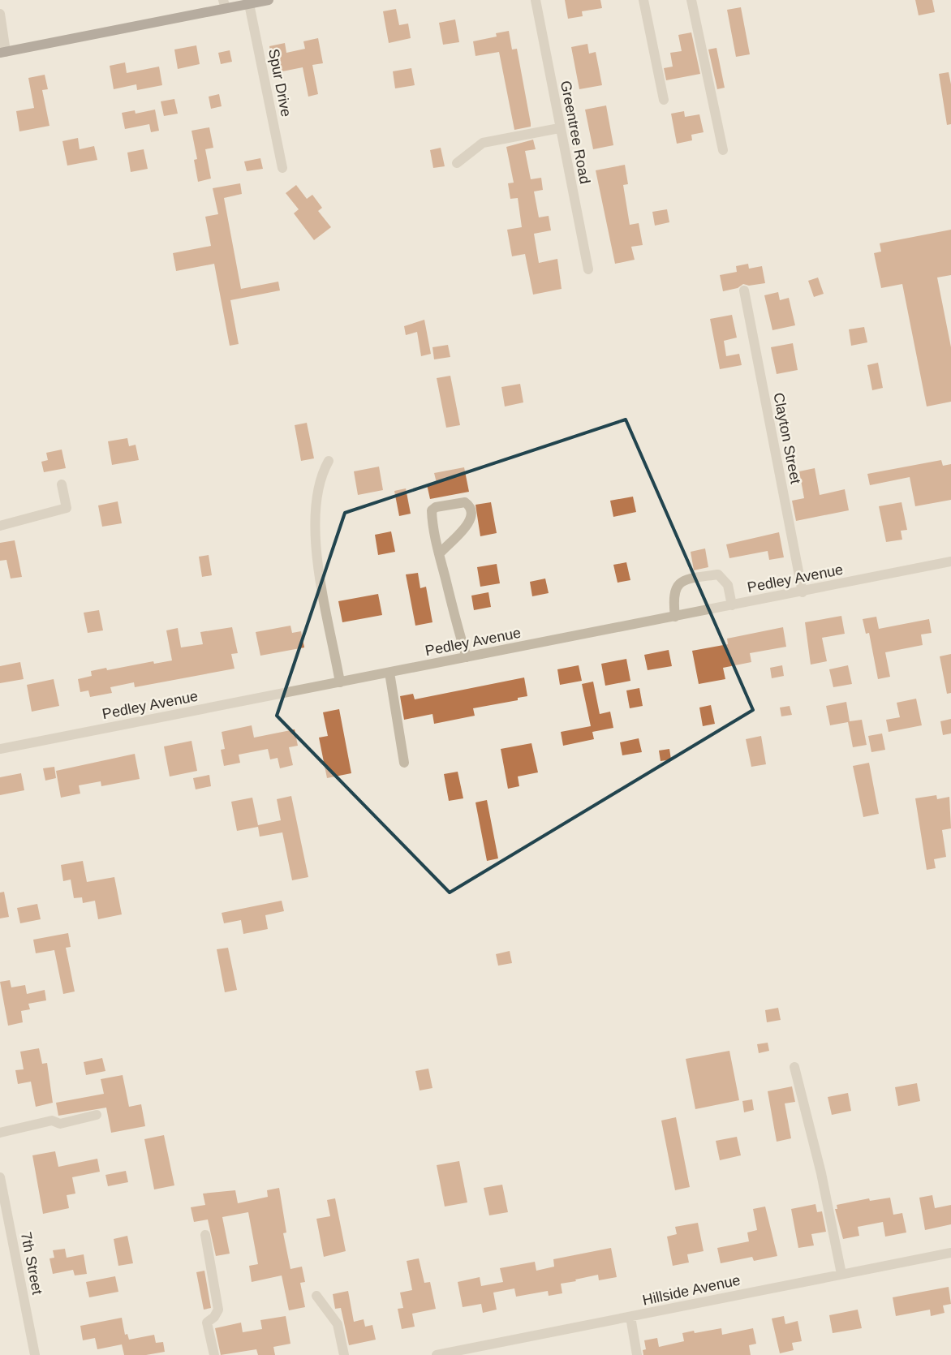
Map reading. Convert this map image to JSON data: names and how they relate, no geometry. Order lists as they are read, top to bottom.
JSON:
{
  "streets": {
    "street": [
      "Spur Drive",
      "Greentree Road",
      "Clayton Street",
      "Pedley Avenue",
      "7th Street",
      "Hillside Avenue"
    ]
  },
  "crossings": [
    ["Clayton Street", "Pedley Avenue"]
  ]
}
